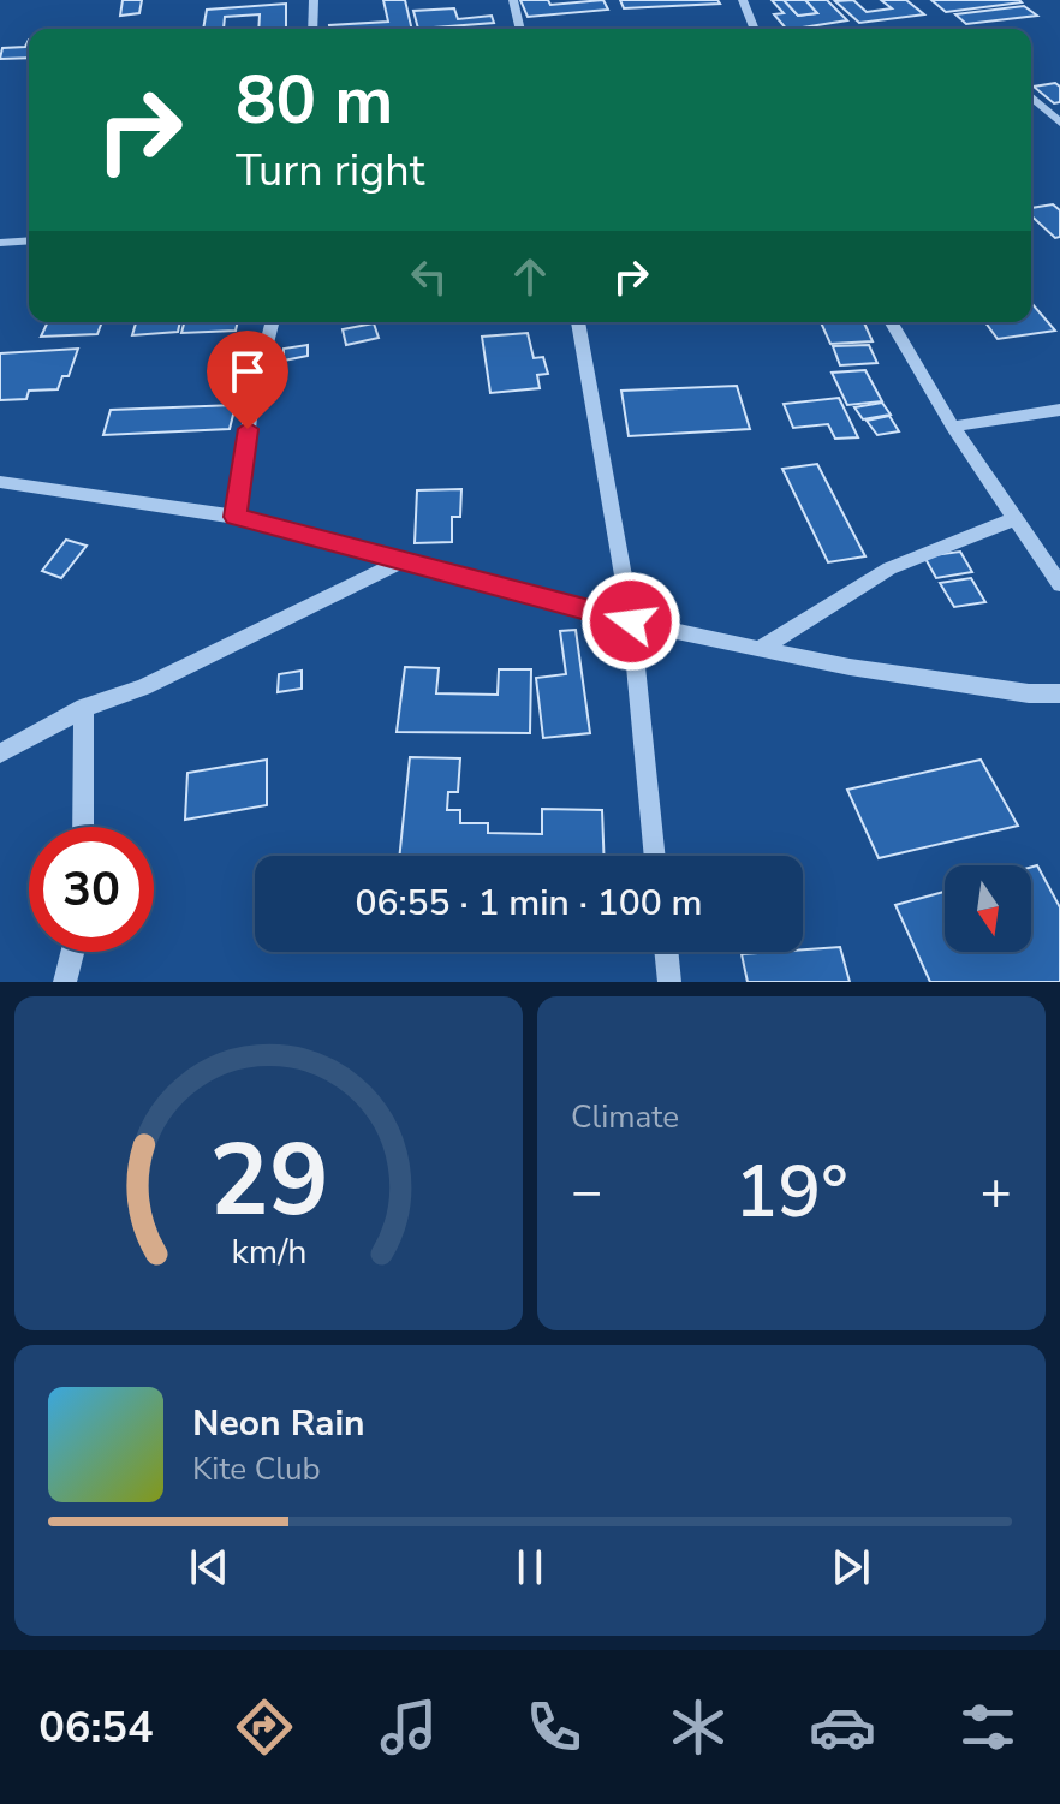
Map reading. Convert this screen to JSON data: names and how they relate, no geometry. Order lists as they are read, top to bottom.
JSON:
{
  "north": "bottom",
  "page": {
    "turn": ["80 m", "Turn right"],
    "limit": "30",
    "trip": "06:55 · 1 min · 100 m",
    "tile": "Climate",
    "heat": ["−", "19°", "+"],
    "song": ["Neon Rain", "Kite Club"],
    "tabs": "06:54",
    "gauge": ["29", "km/h"]
  }
}
